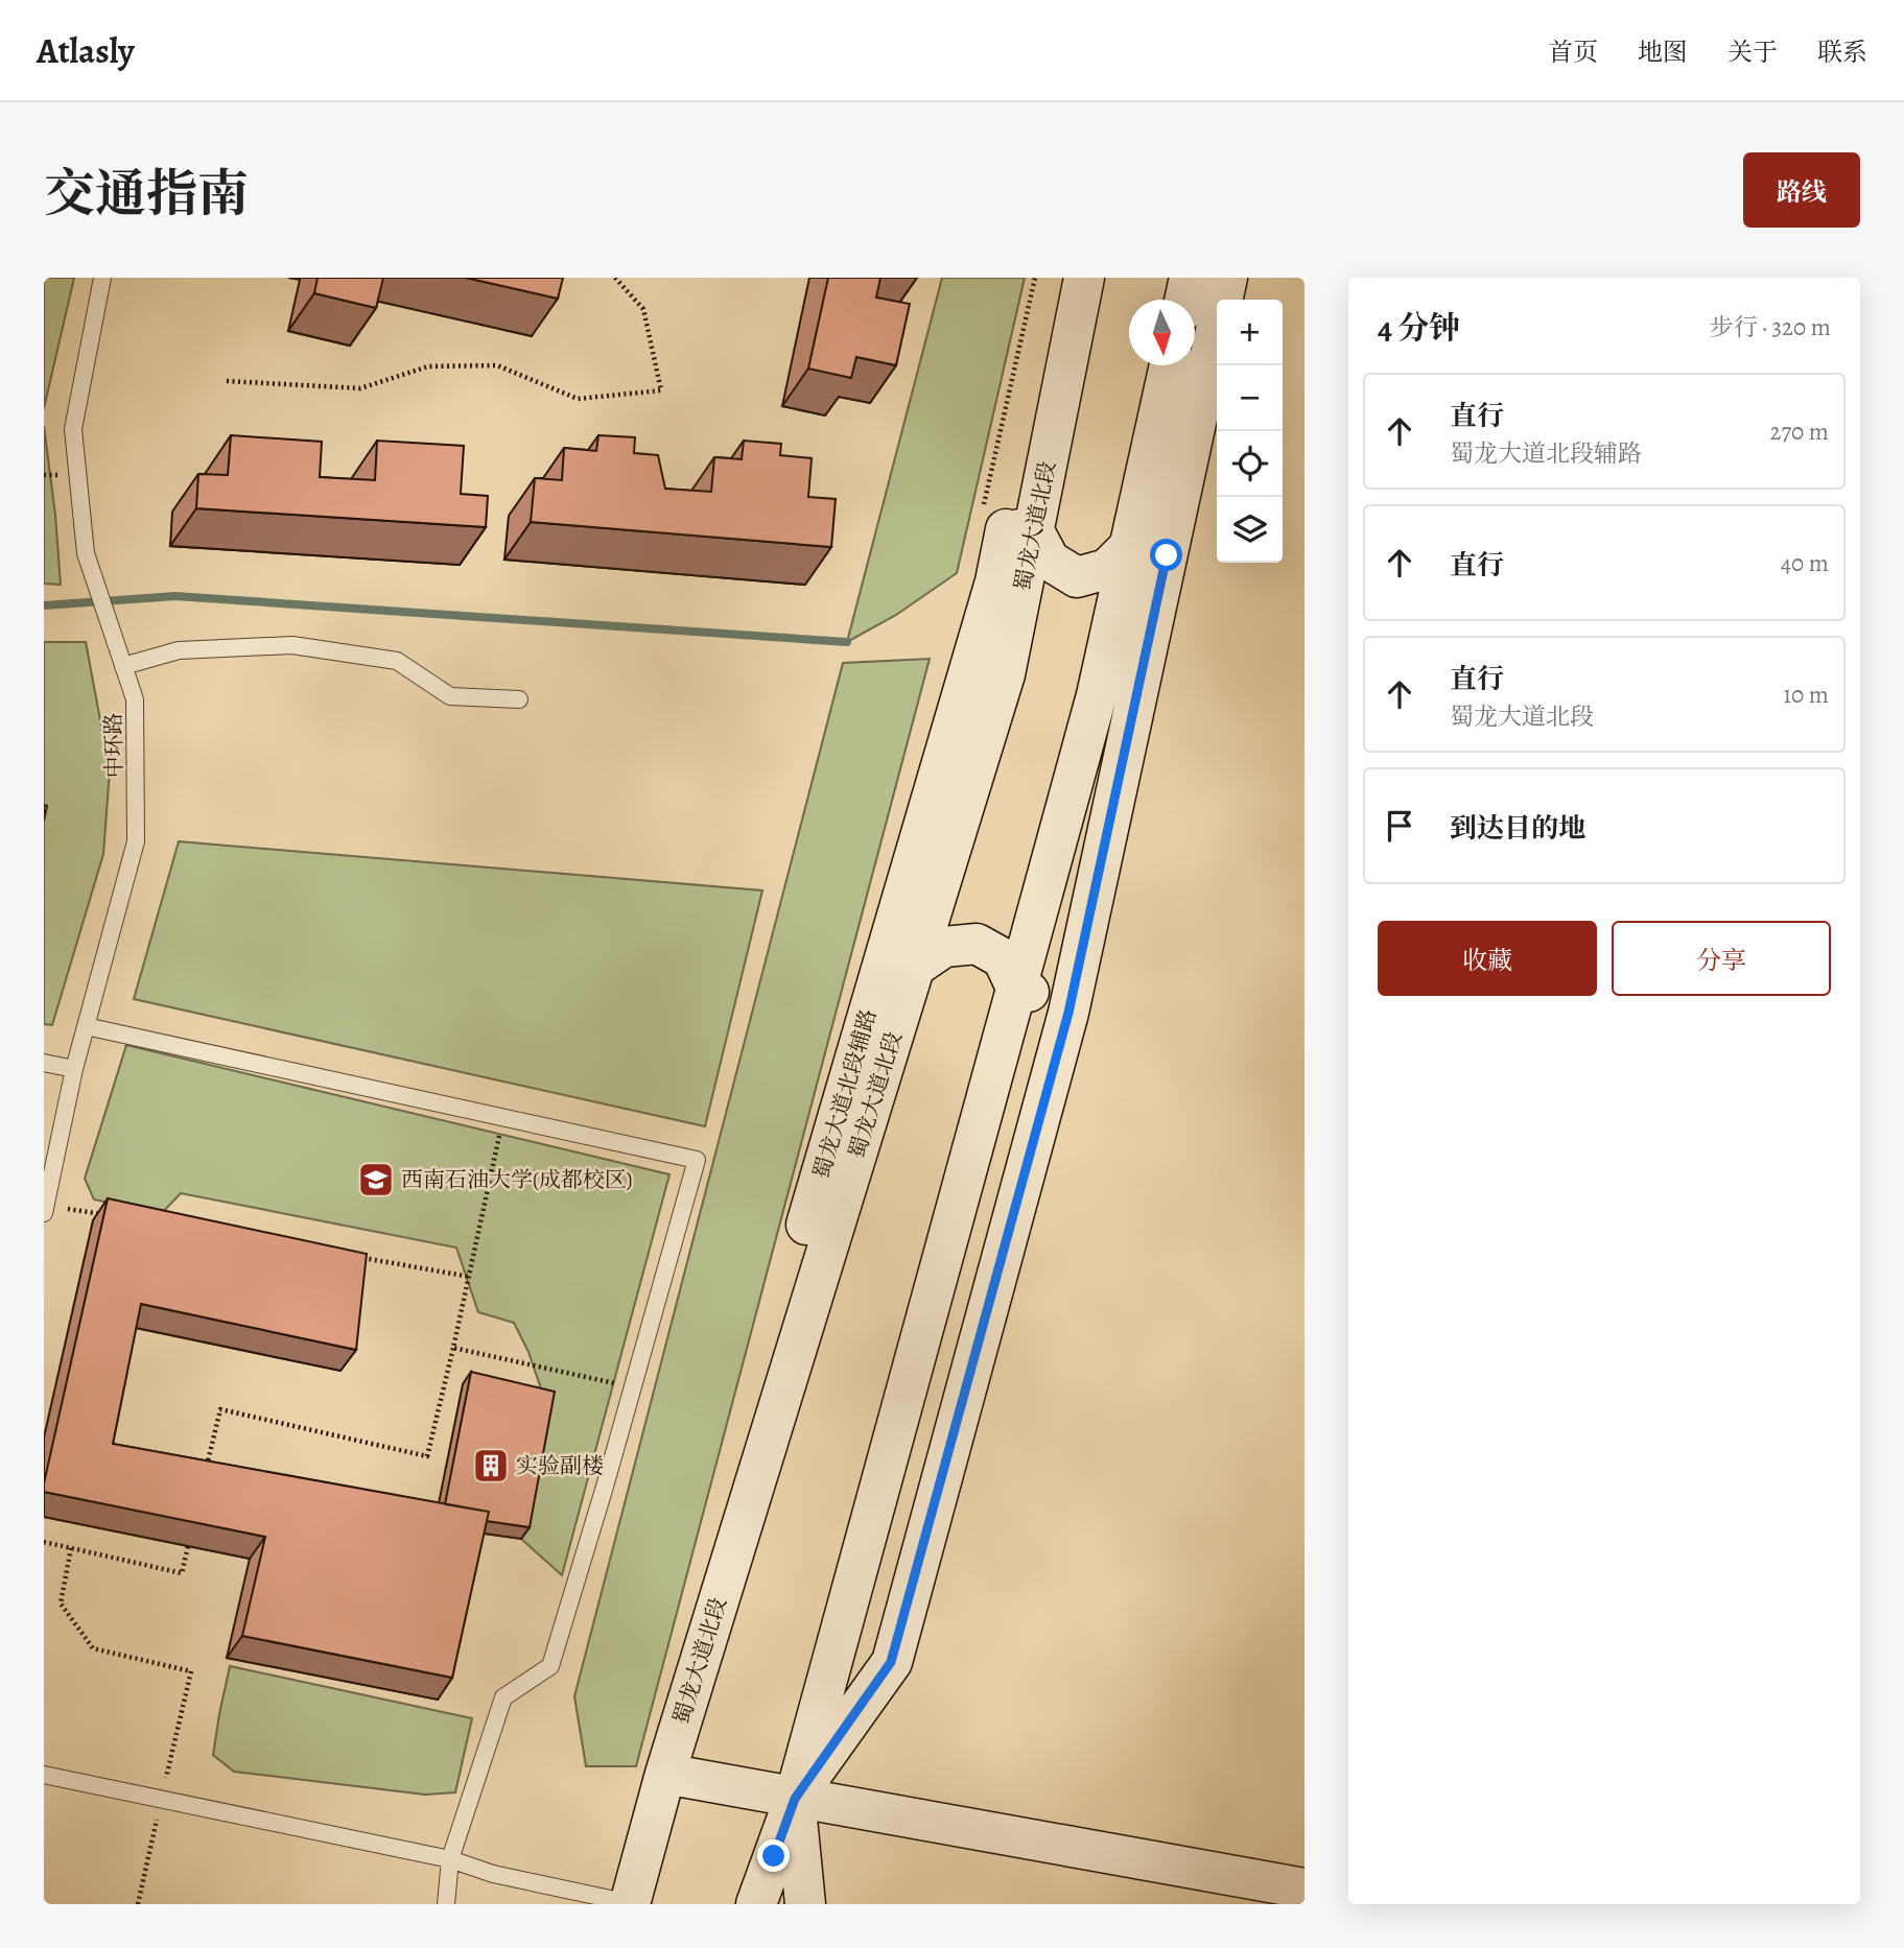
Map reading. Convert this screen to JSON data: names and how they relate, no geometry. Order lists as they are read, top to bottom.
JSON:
{
  "streets": {
    "main road": ["蜀龙大道北段", "蜀龙大道北段辅路"],
    "lane": ["中环路"]
  },
  "crossings": [
    ["蜀龙大道北段", "蜀龙大道北段辅路"]
  ],
  "places": {
    "school or university": ["西南石油大学(成都校区)"],
    "building": ["实验副楼"]
  },
  "north": "bottom",
  "page": {
    "header": "Atlasly",
    "nav": [
      "首页",
      "地图",
      "关于",
      "联系"
    ],
    "title": "交通指南",
    "buttons": [
      "路线",
      ["收藏", "分享"]
    ],
    "heading": ["4 分钟", "步行 · 320 m"],
    "map_buttons": ["+", "−"],
    "list": [
      ["直行", "蜀龙大道北段辅路", "270 m"],
      ["直行", "40 m"],
      ["直行", "蜀龙大道北段", "10 m"],
      "到达目的地"
    ]
  }
}
